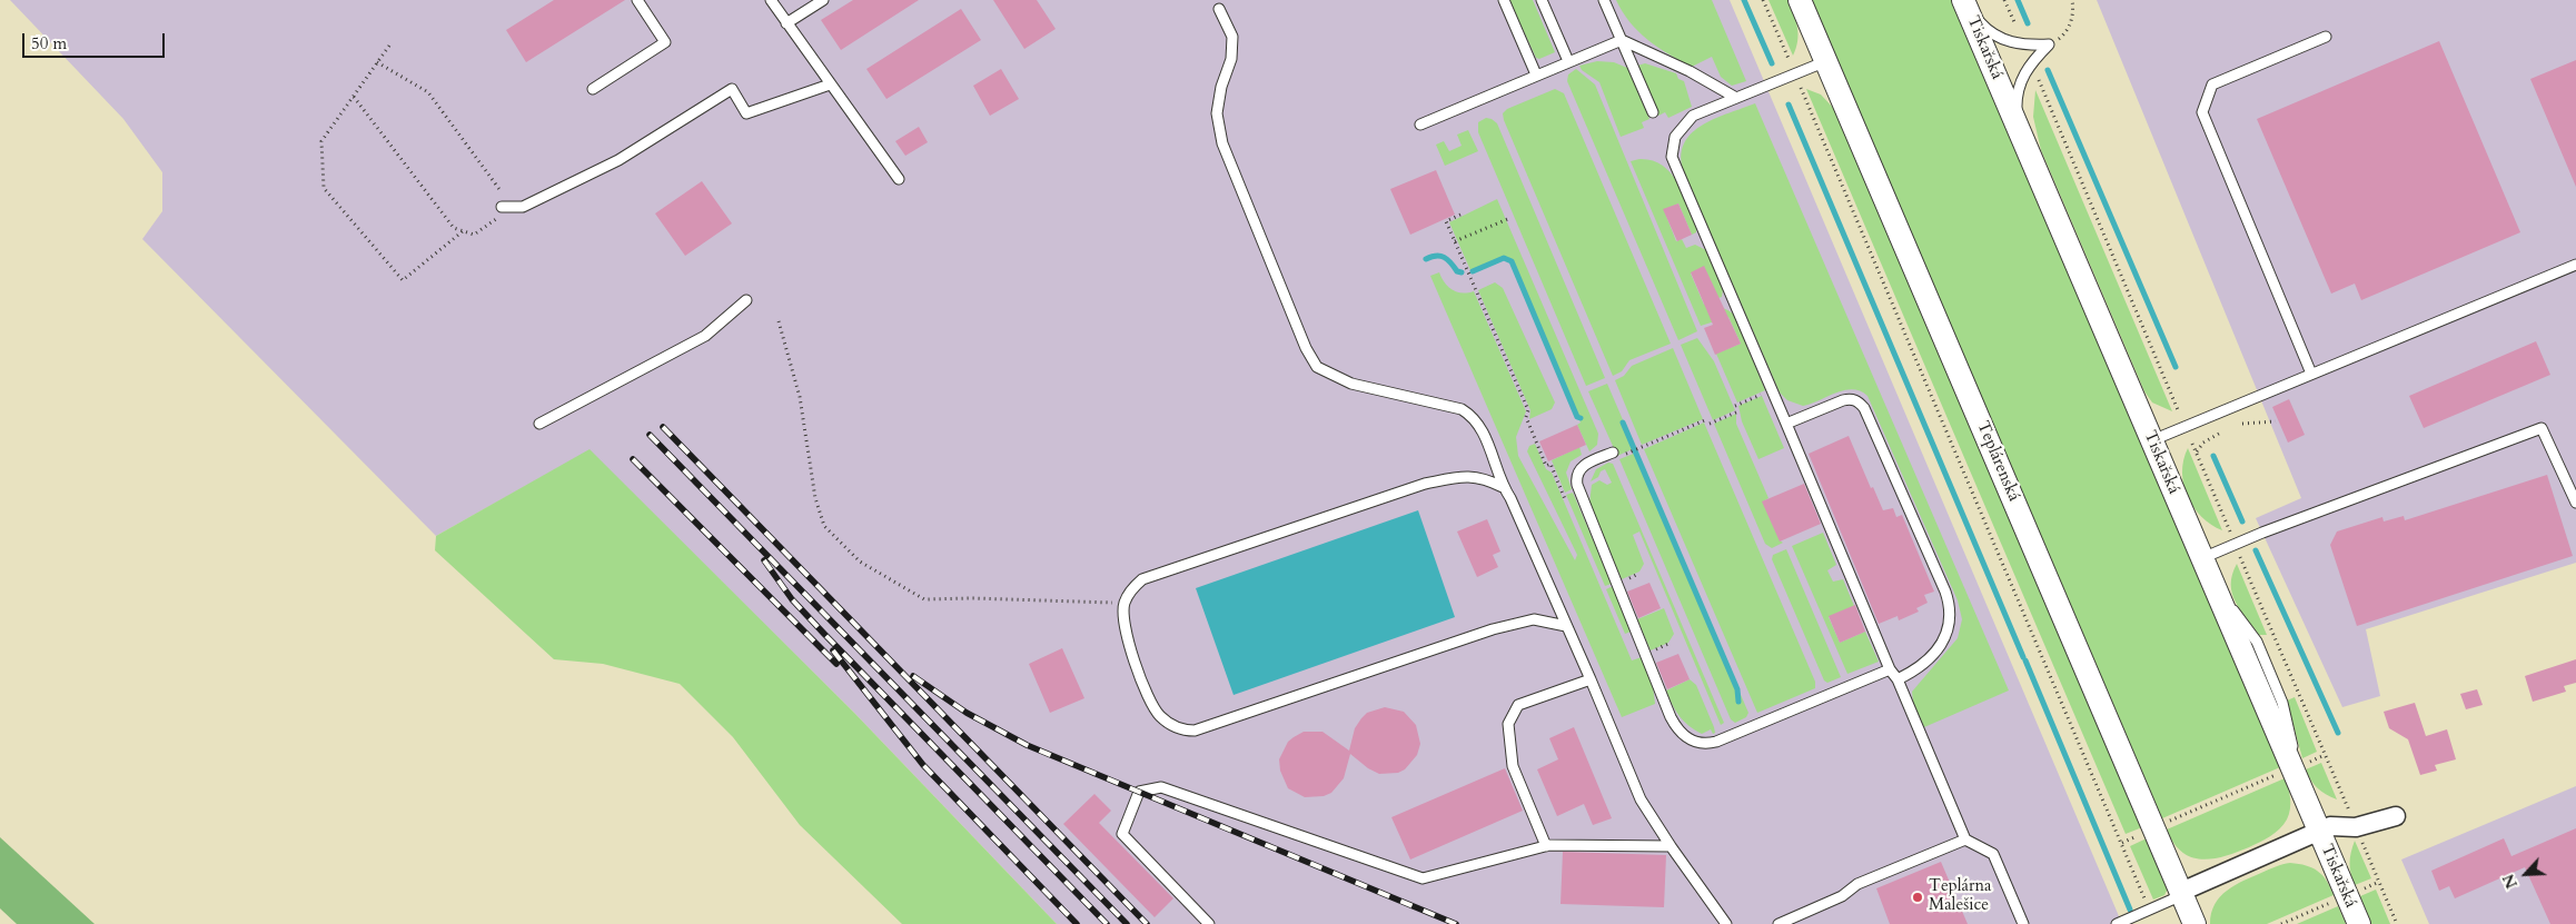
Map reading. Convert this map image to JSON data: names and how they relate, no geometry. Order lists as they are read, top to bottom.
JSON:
{
  "streets": {
    "street": ["Tiskařská", "Teplárenská"]
  },
  "places": ["Teplárna Malešice"],
  "scale_bar": "50 m",
  "north": "bottom left"
}
